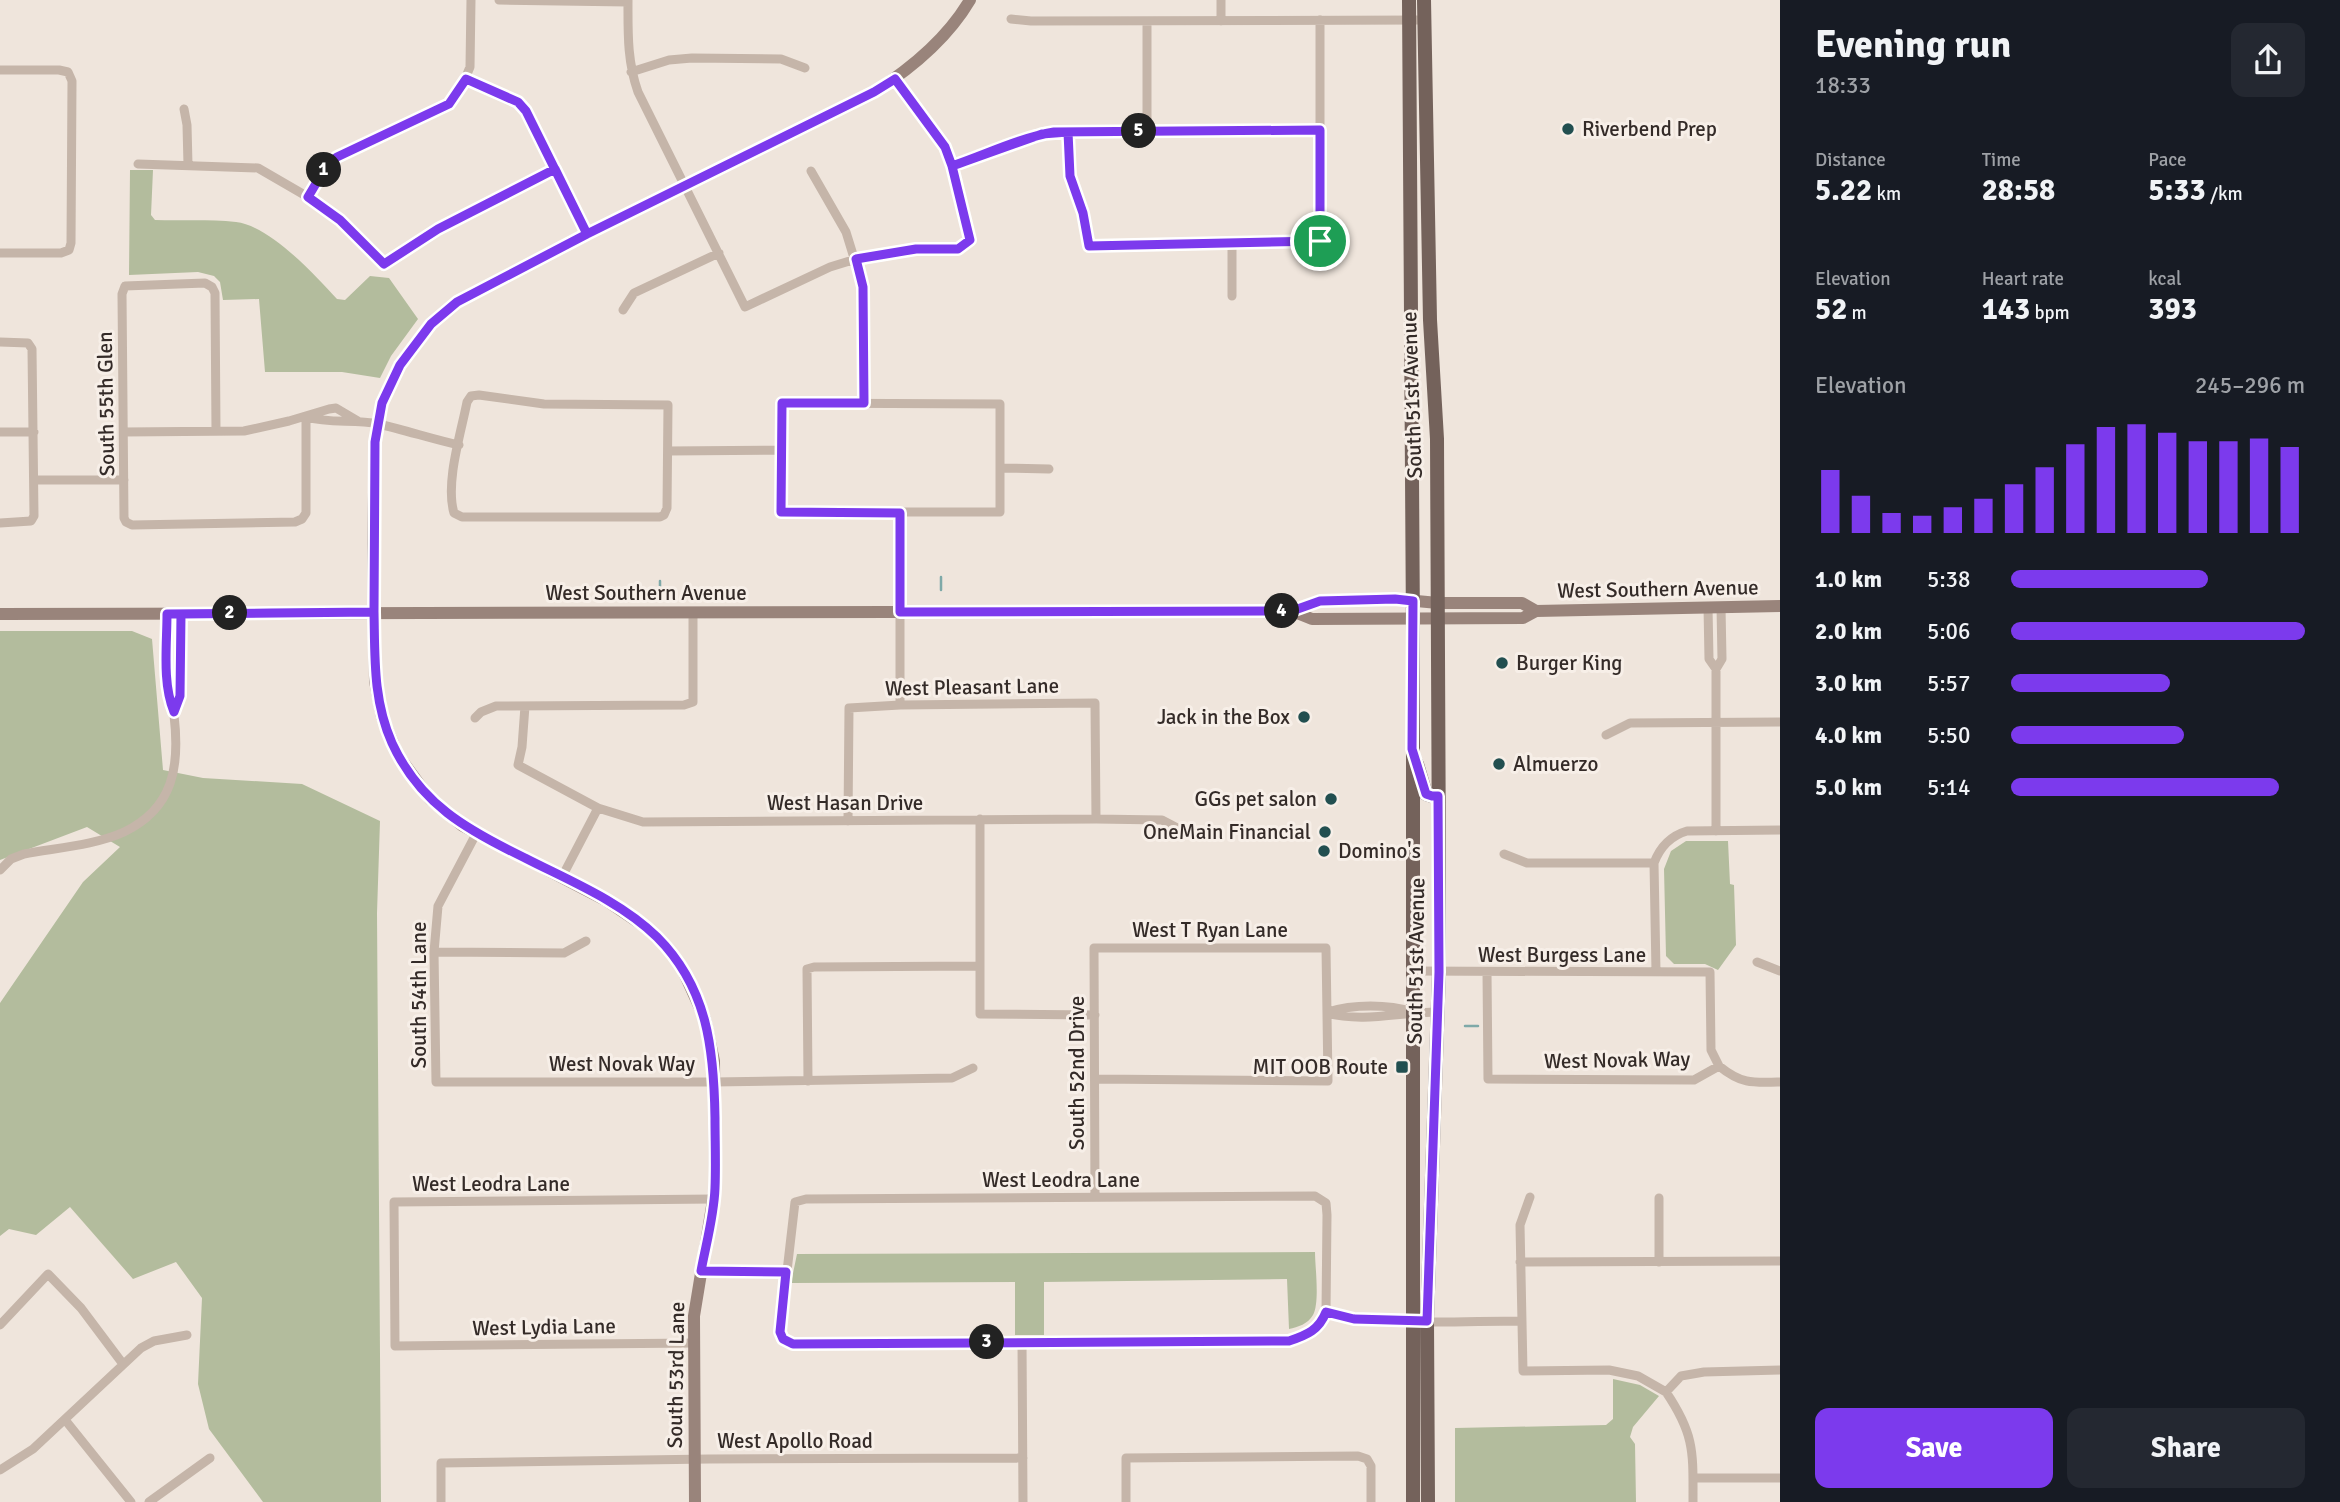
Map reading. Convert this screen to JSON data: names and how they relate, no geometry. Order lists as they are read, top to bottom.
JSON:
{
  "streets": {
    "main road": ["South 51st Avenue"],
    "street": [
      "South 55th Glen",
      "West Southern Avenue",
      "West Pleasant Lane",
      "West Hasan Drive",
      "West T Ryan Lane",
      "West Burgess Lane",
      "South 54th Lane",
      "West Novak Way",
      "South 52nd Drive",
      "West Leodra Lane",
      "West Lydia Lane",
      "South 53rd Lane",
      "West Apollo Road"
    ]
  },
  "crossings": [
    ["South 51st Avenue", "West Southern Avenue"],
    ["South 51st Avenue", "West Burgess Lane"],
    ["West Southern Avenue", "South 53rd Lane"],
    ["West Pleasant Lane", "West Hasan Drive"],
    ["West T Ryan Lane", "South 52nd Drive"],
    ["West Burgess Lane", "West Novak Way"],
    ["South 54th Lane", "West Novak Way"],
    ["South 54th Lane", "South 53rd Lane"],
    ["West Novak Way", "South 53rd Lane"],
    ["South 52nd Drive", "West Leodra Lane"],
    ["West Leodra Lane", "West Lydia Lane"],
    ["West Leodra Lane", "South 53rd Lane"],
    ["West Lydia Lane", "South 53rd Lane"],
    ["South 53rd Lane", "West Apollo Road"]
  ],
  "places": {
    "other": [
      "Riverbend Prep",
      "Burger King",
      "Jack in the Box",
      "Almuerzo",
      "GGs pet salon",
      "OneMain Financial",
      "Domino's"
    ],
    "transit": ["MIT OOB Route"]
  },
  "page": {
    "heading": ["Evening run", "18:33"],
    "pins": [
      "5",
      "1",
      "4",
      "2",
      "3"
    ],
    "stats": [
      ["Distance", "5.22 km"],
      ["Time", "28:58"],
      ["Pace", "5:33 /km"],
      ["Elevation", "52 m"],
      ["Heart rate", "143 bpm"],
      ["kcal", "393"]
    ],
    "chart": ["Elevation", "245–296 m"],
    "list": [
      {
        "name": "1.0 km",
        "note": "5:38"
      },
      {
        "name": "2.0 km",
        "note": "5:06"
      },
      {
        "name": "3.0 km",
        "note": "5:57"
      },
      {
        "name": "4.0 km",
        "note": "5:50"
      },
      {
        "name": "5.0 km",
        "note": "5:14"
      }
    ],
    "buttons": ["Save", "Share"]
  }
}
